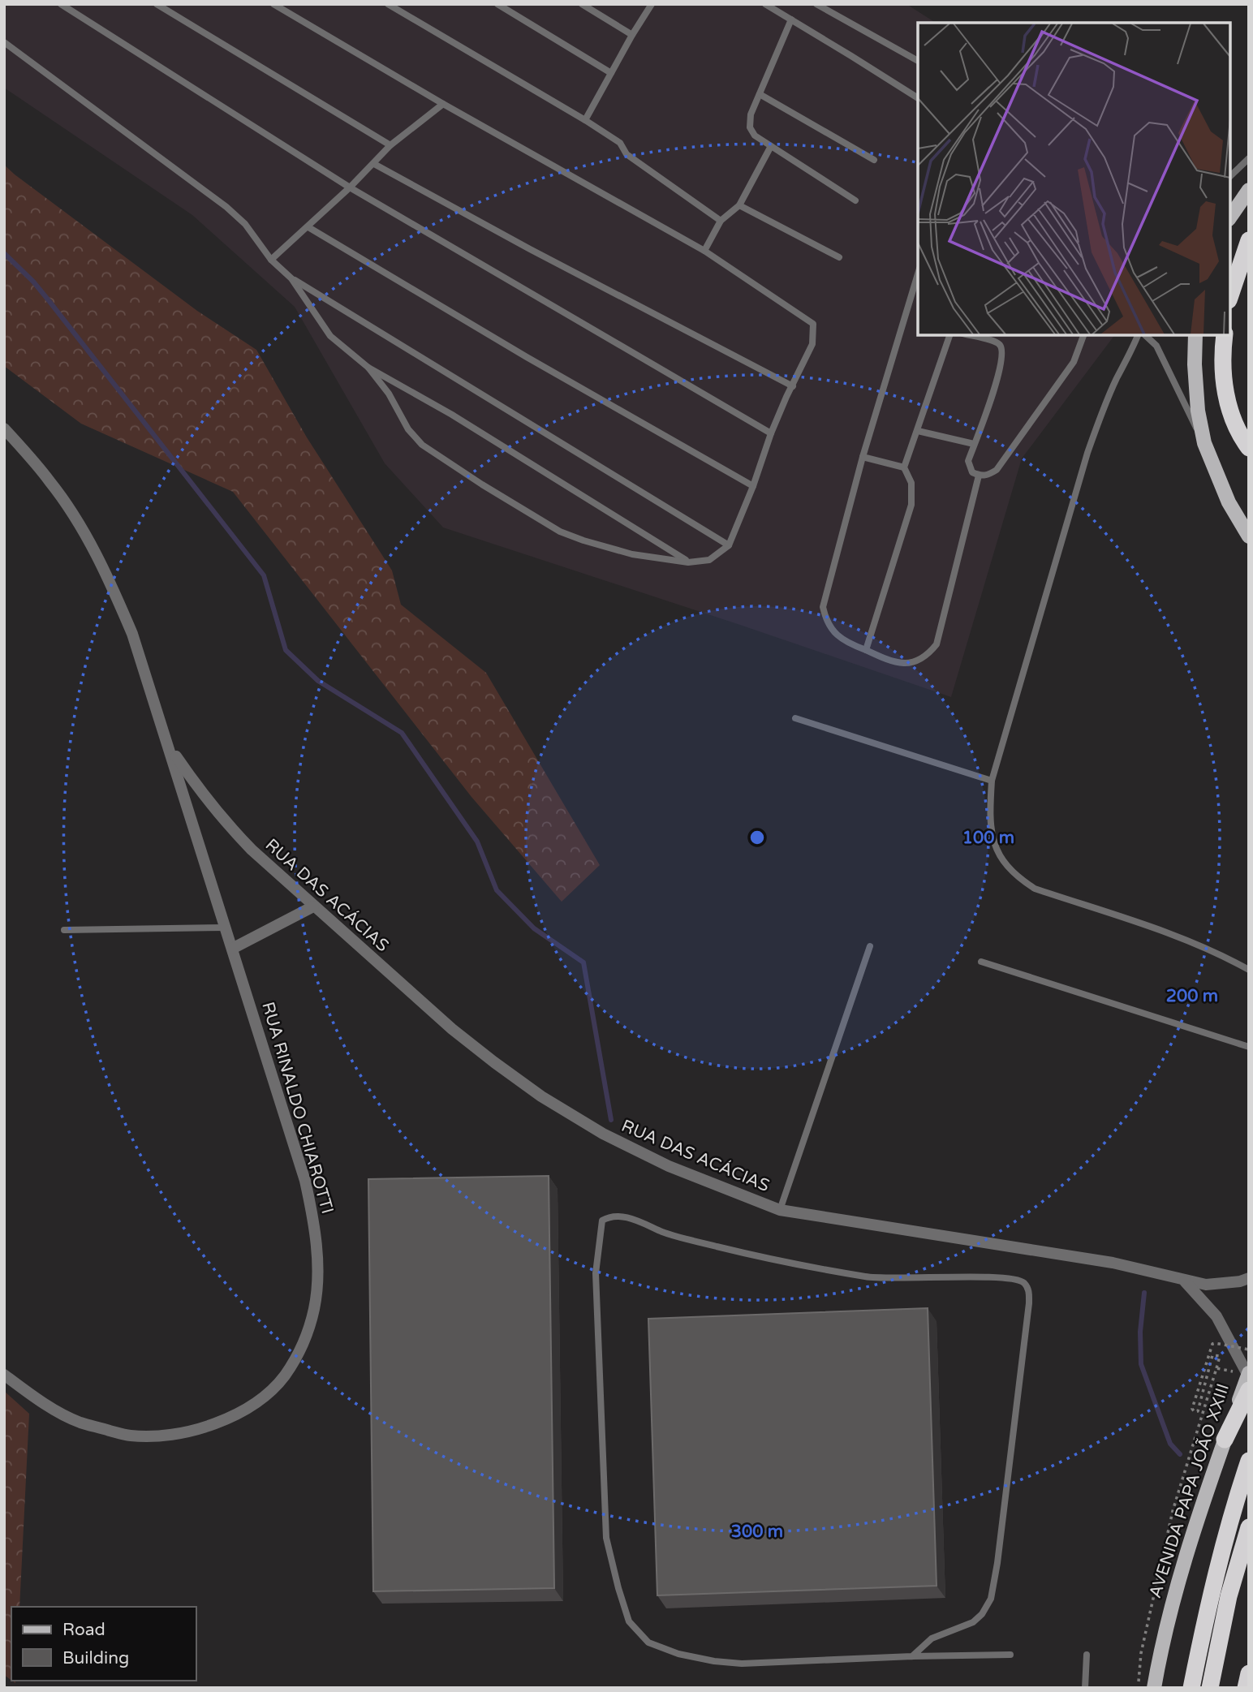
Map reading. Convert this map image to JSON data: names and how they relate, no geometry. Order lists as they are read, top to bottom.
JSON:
{
  "streets": {
    "main road": ["AVENIDA PAPA JOÃO XXIII"],
    "street": ["RUA DAS ACÁCIAS", "RUA RINALDO CHIAROTTI"]
  },
  "crossings": [
    ["RUA DAS ACÁCIAS", "RUA RINALDO CHIAROTTI"]
  ],
  "legend": ["Road", "Building"],
  "rings": ["100 m", "200 m", "300 m"]
}
